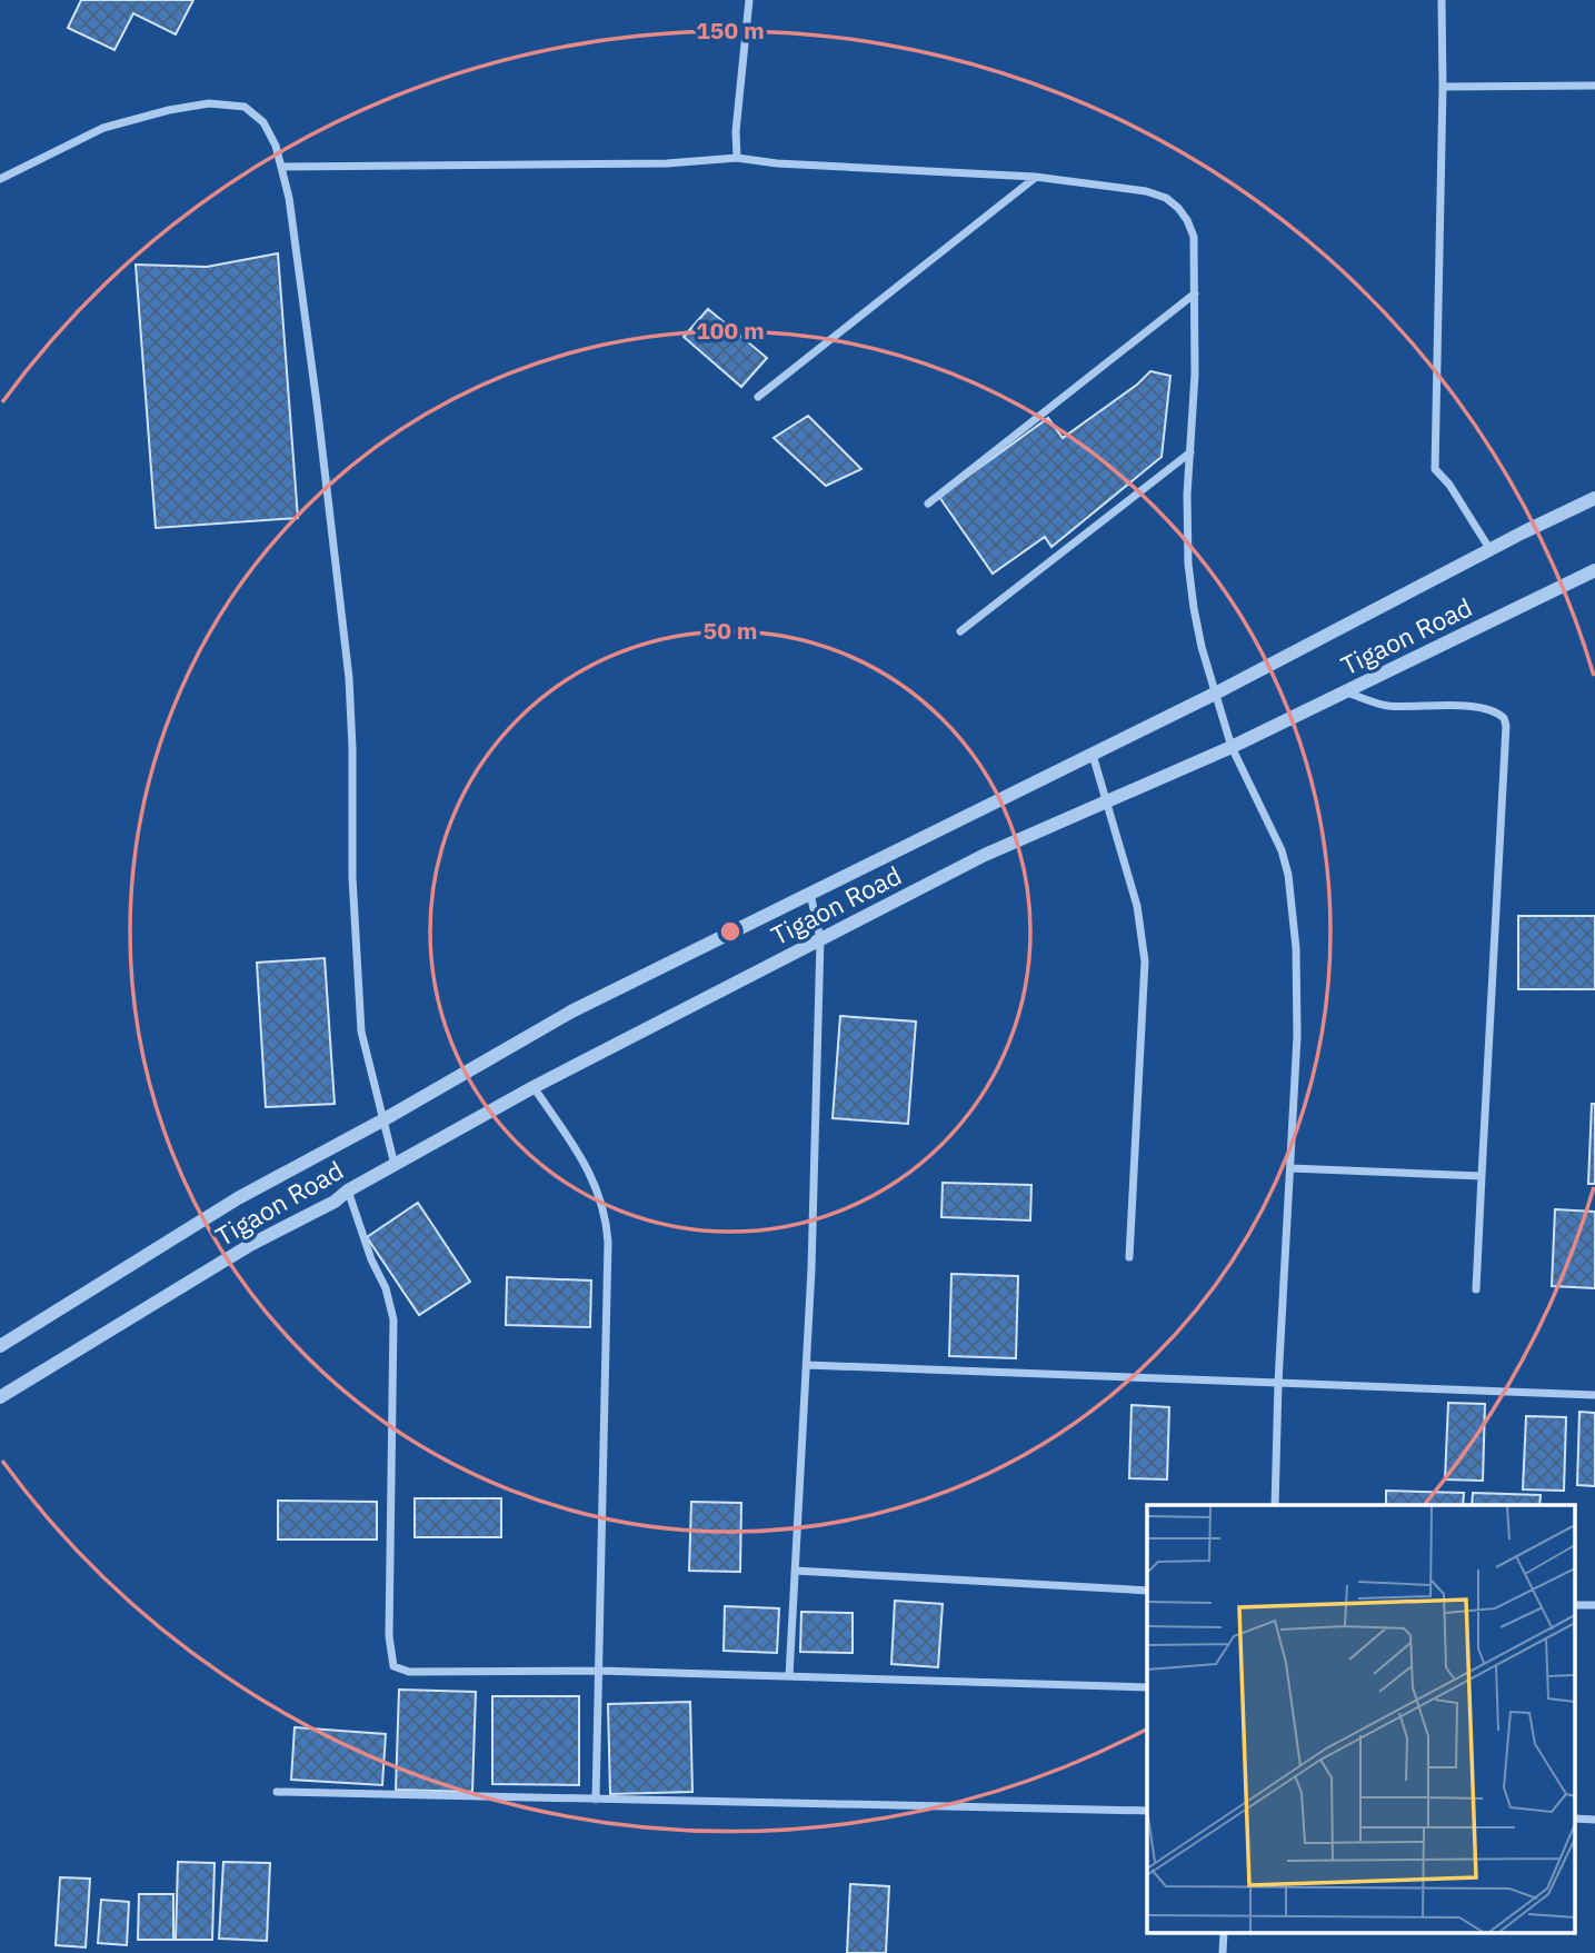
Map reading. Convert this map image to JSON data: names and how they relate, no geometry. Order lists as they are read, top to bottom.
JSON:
{
  "streets": {
    "street": ["Tigaon Road"]
  },
  "rings": ["150 m", "100 m", "50 m"]
}
